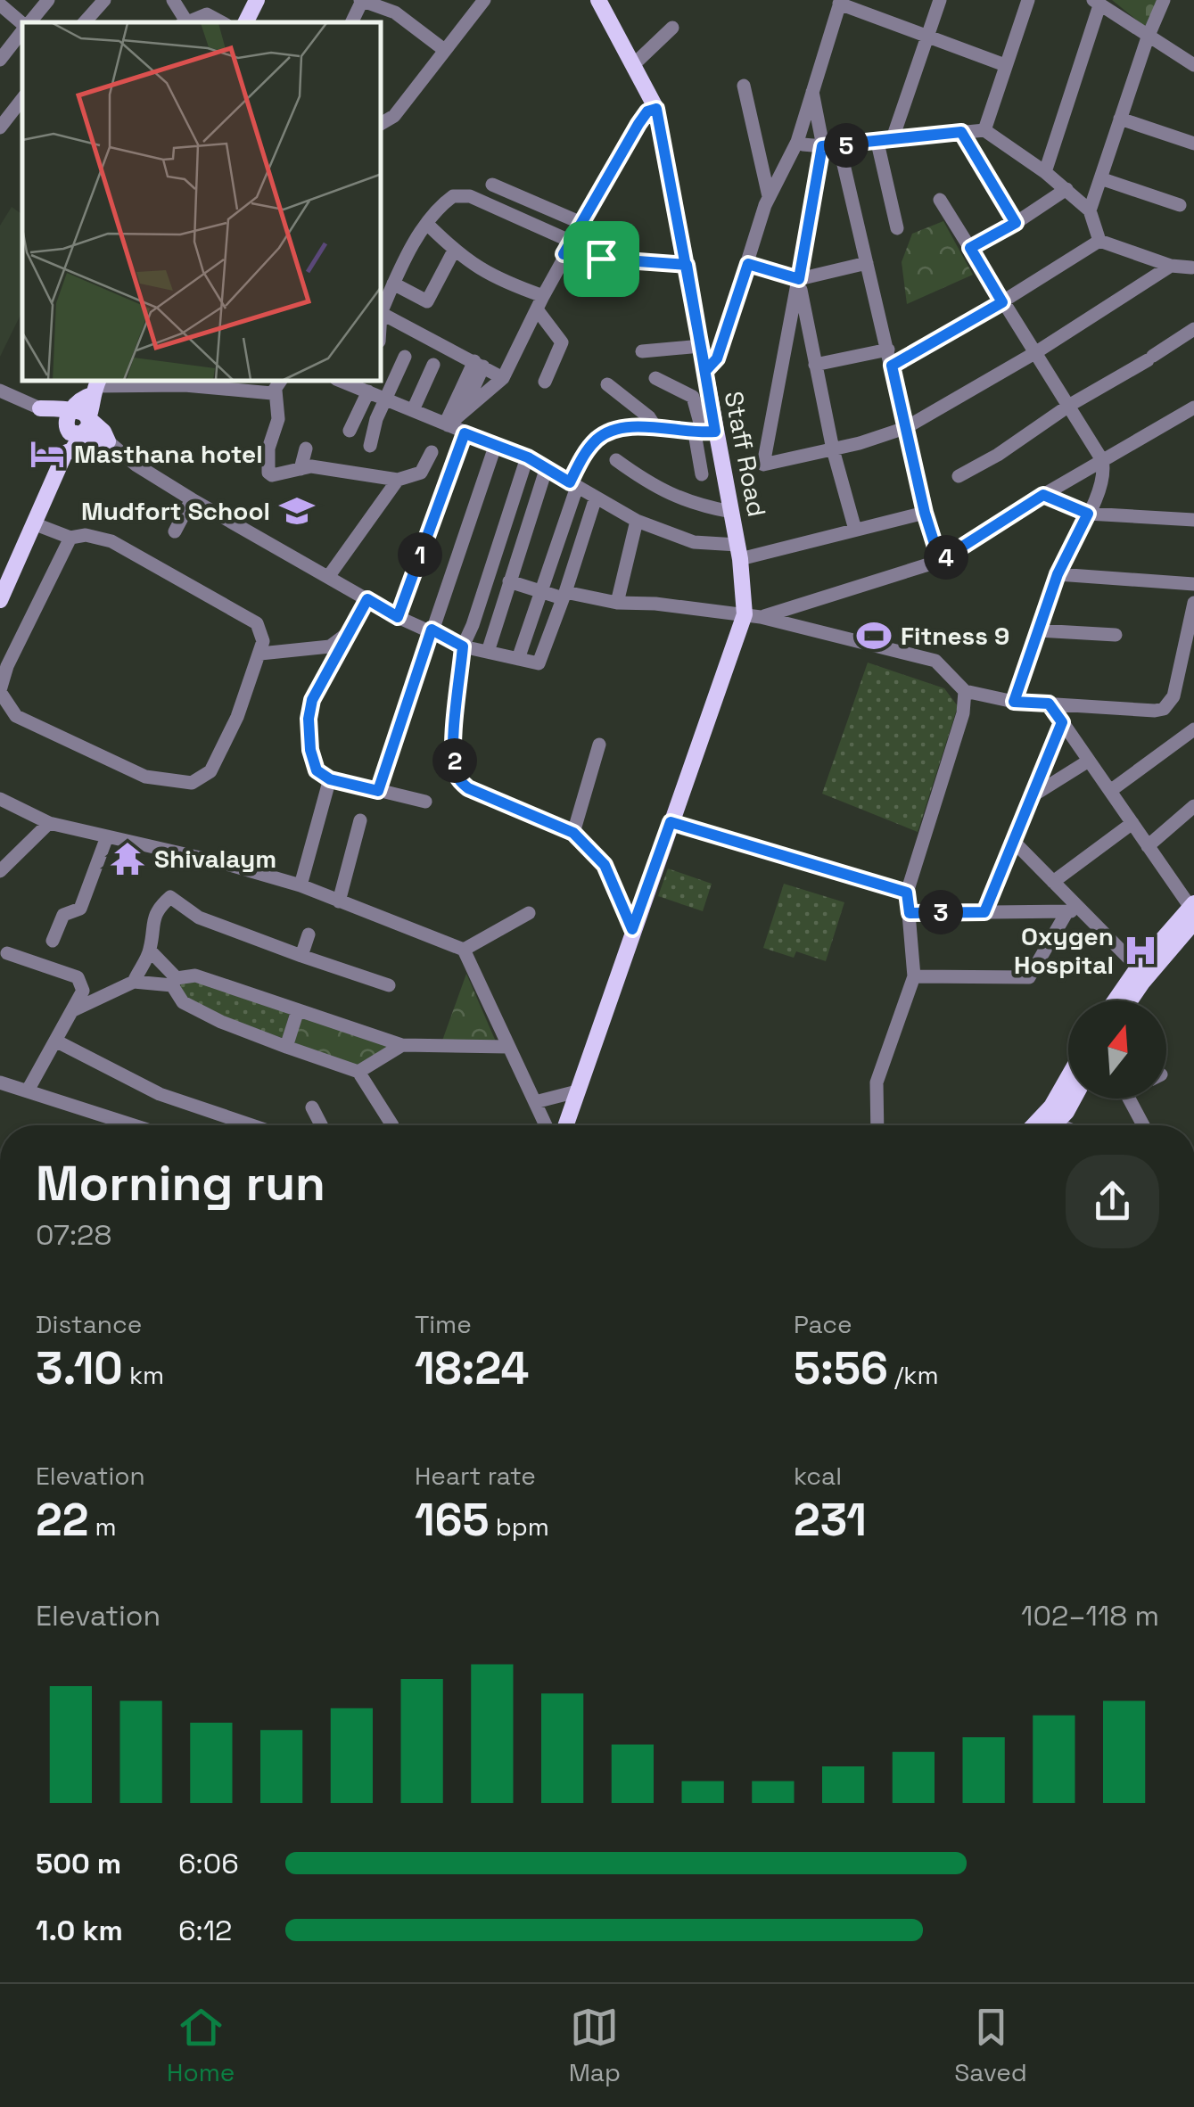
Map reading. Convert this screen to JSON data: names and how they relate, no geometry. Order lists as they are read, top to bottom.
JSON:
{
  "streets": {
    "main road": ["Staff Road"]
  },
  "places": {
    "hotel": ["Masthana hotel"],
    "school or university": ["Mudfort School"],
    "sports": ["Fitness 9"],
    "temple": ["Shivalaym"],
    "hospital": ["Oxygen Hospital"]
  },
  "north": "top",
  "page": {
    "pins": [
      "5",
      "1",
      "4",
      "2",
      "3"
    ],
    "heading": ["Morning run", "07:28"],
    "stats": [
      ["Distance", "3.10 km"],
      ["Time", "18:24"],
      ["Pace", "5:56 /km"],
      ["Elevation", "22 m"],
      ["Heart rate", "165 bpm"],
      ["kcal", "231"]
    ],
    "chart": ["Elevation", "102–118 m"],
    "list": [
      {
        "name": "500 m",
        "note": "6:06"
      },
      {
        "name": "1.0 km",
        "note": "6:12"
      }
    ],
    "tabs": ["Home", "Map", "Saved"]
  }
}
